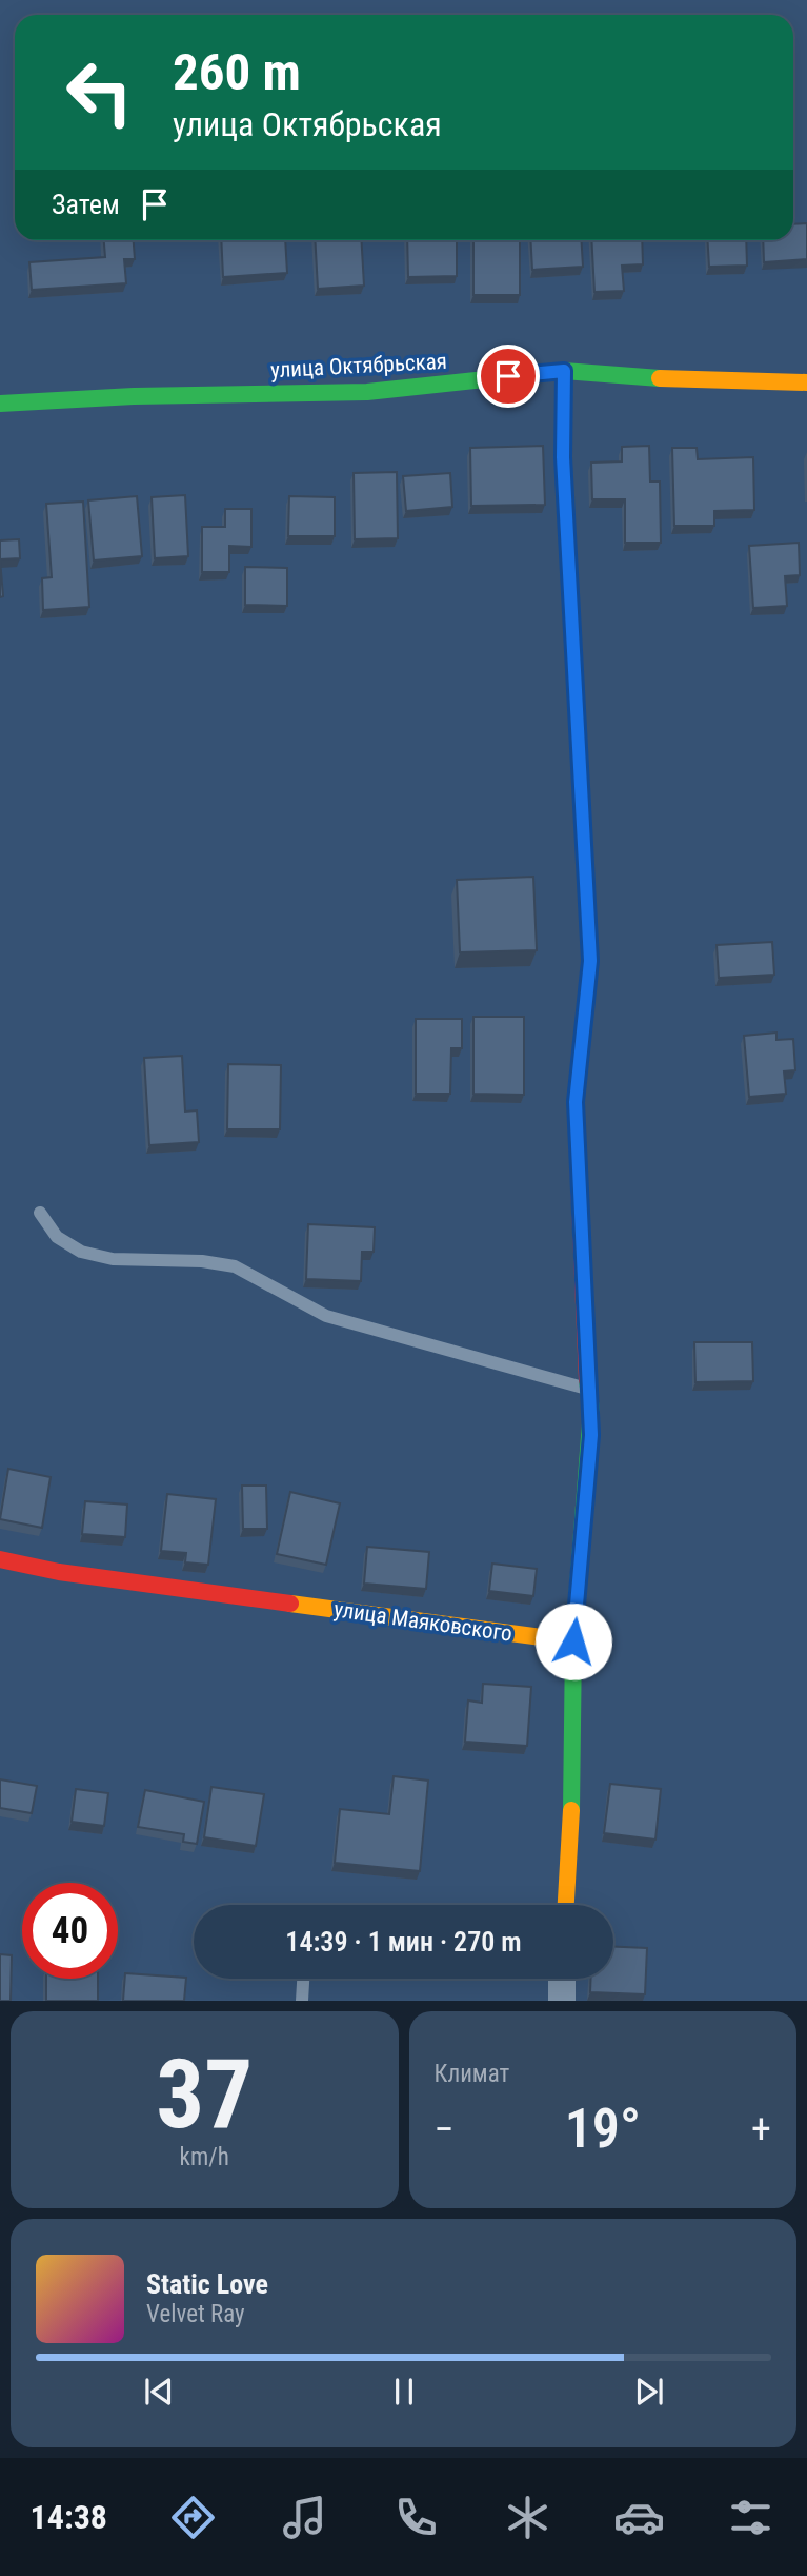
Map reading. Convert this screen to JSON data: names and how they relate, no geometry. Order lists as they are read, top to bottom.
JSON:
{
  "streets": {
    "street": ["улица Октябрьская", "улица Маяковского"]
  },
  "page": {
    "turn": ["260 m", "улица Октябрьская"],
    "then": "Затем",
    "limit": "40",
    "trip": "14:39 · 1 мин · 270 m",
    "tile": [
      ["37", "km/h"],
      "Климат"
    ],
    "heat": ["−", "19°", "+"],
    "song": ["Static Love", "Velvet Ray"],
    "tabs": "14:38"
  }
}
